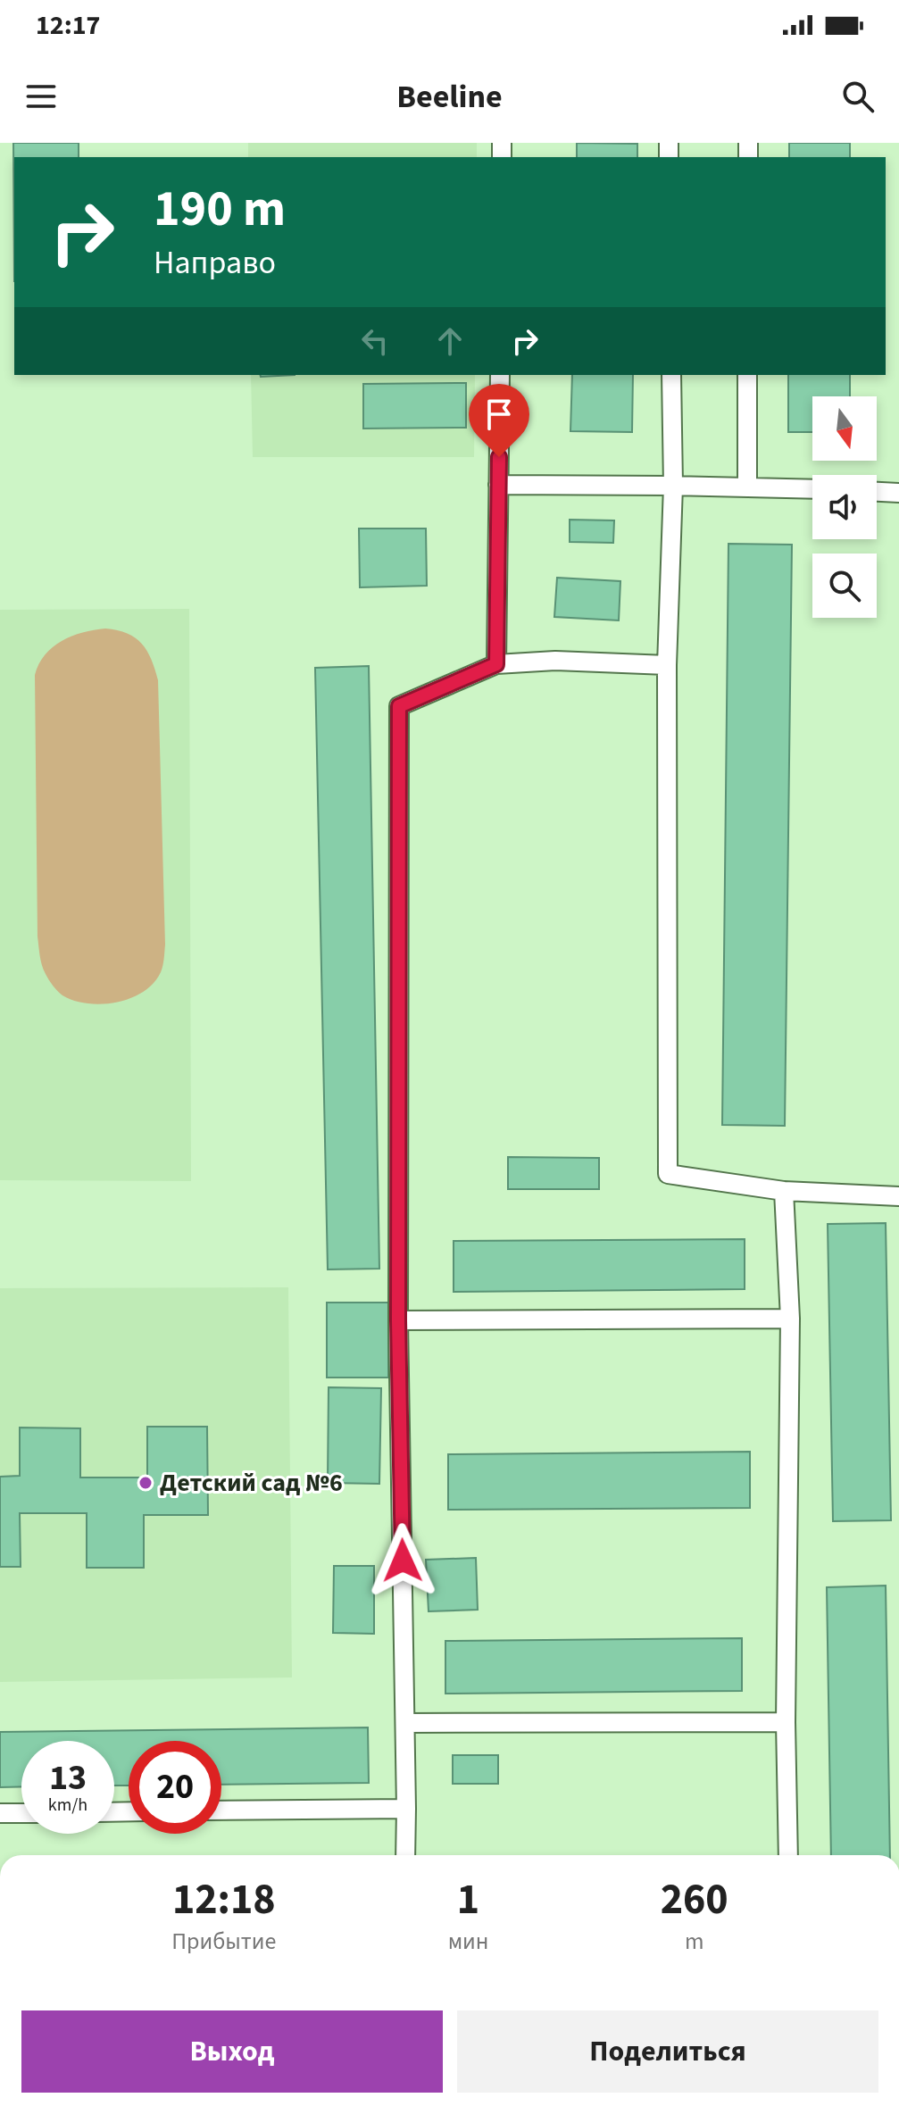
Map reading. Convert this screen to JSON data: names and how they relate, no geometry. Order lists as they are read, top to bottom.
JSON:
{
  "places": ["Детский сад №6"],
  "north": "bottom",
  "page": {
    "status": "12:17",
    "header": "Beeline",
    "turn": ["190 m", "Направо"],
    "speed": "13 km/h",
    "limit": "20",
    "eta": [
      "12:18",
      "Прибытие",
      "1",
      "мин",
      "260",
      "m"
    ],
    "buttons": ["Выход", "Поделиться"]
  }
}
